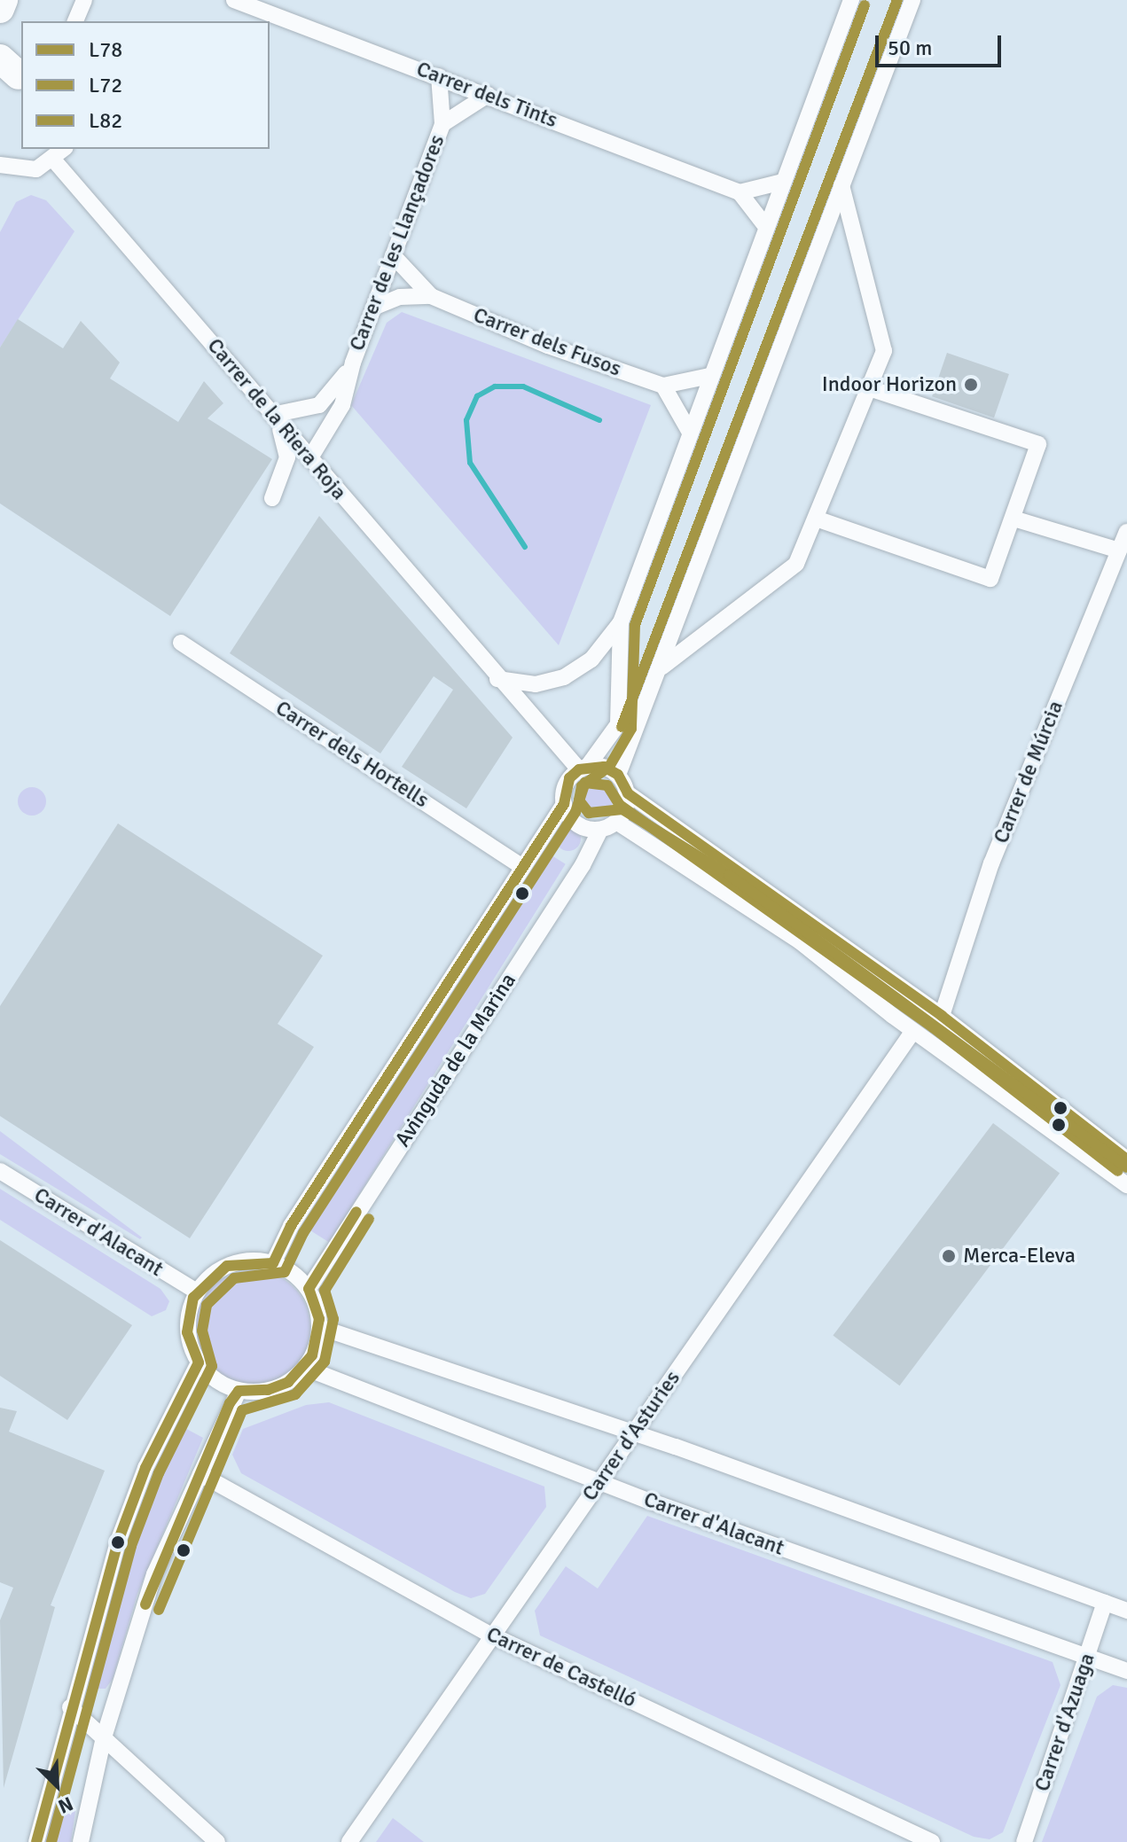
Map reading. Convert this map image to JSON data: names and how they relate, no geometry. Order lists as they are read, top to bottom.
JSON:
{
  "streets": {
    "street": [
      "Carrer dels Tints",
      "Carrer de les Llançadores",
      "Carrer dels Fusos",
      "Carrer de la Riera Roja",
      "Carrer dels Hortells",
      "Carrer de Múrcia",
      "Avinguda de la Marina",
      "Carrer d'Alacant",
      "Carrer d'Asturies",
      "Carrer de Castelló",
      "Carrer d'Azuaga"
    ]
  },
  "crossings": [
    ["Carrer dels Tints", "Carrer de les Llançadores"],
    ["Carrer de les Llançadores", "Carrer dels Fusos"],
    ["Carrer de les Llançadores", "Carrer de la Riera Roja"],
    ["Carrer de la Riera Roja", "Avinguda de la Marina"],
    ["Avinguda de la Marina", "Carrer d'Alacant"],
    ["Carrer d'Alacant", "Carrer d'Asturies"],
    ["Carrer d'Alacant", "Carrer d'Azuaga"],
    ["Carrer d'Asturies", "Carrer de Castelló"]
  ],
  "places": ["Indoor Horizon", "Merca-Eleva"],
  "lines": ["transit line L82", "transit line L78", "transit line L72"],
  "legend": ["L78", "L72", "L82"],
  "scale_bar": "50 m",
  "north": "bottom right"
}
